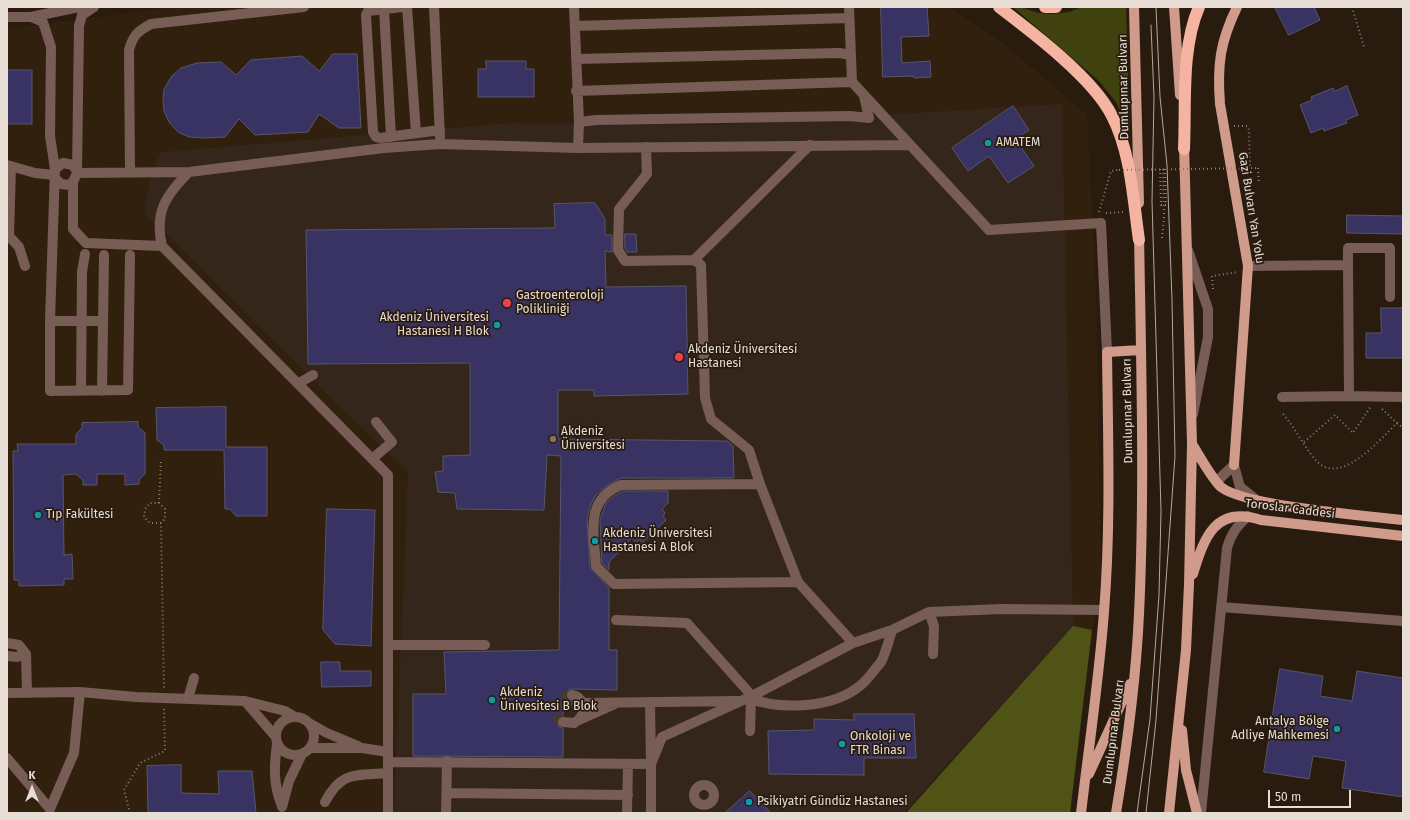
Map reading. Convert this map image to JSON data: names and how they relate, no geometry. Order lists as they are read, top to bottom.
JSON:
{
  "streets": {
    "main road": ["Dumlupınar Bulvarı", "Gazi Bulvarı Yan Yolu", "Toroslar Caddesi"]
  },
  "places": [
    "AMATEM",
    "Gastroenteroloji Polikliniği",
    "Akdeniz Üniversitesi Hastanesi H Blok",
    "Akdeniz Üniversitesi Hastanesi",
    "Akdeniz Üniversitesi",
    "Tıp Fakültesi",
    "Akdeniz Üniversitesi Hastanesi A Blok",
    "Akdeniz Ünivesitesi B Blok",
    "Antalya Bölge Adliye Mahkemesi",
    "Onkoloji ve FTR Binası",
    "Psikiyatri Gündüz Hastanesi"
  ],
  "scale_bar": "50 m",
  "north": "top"
}
